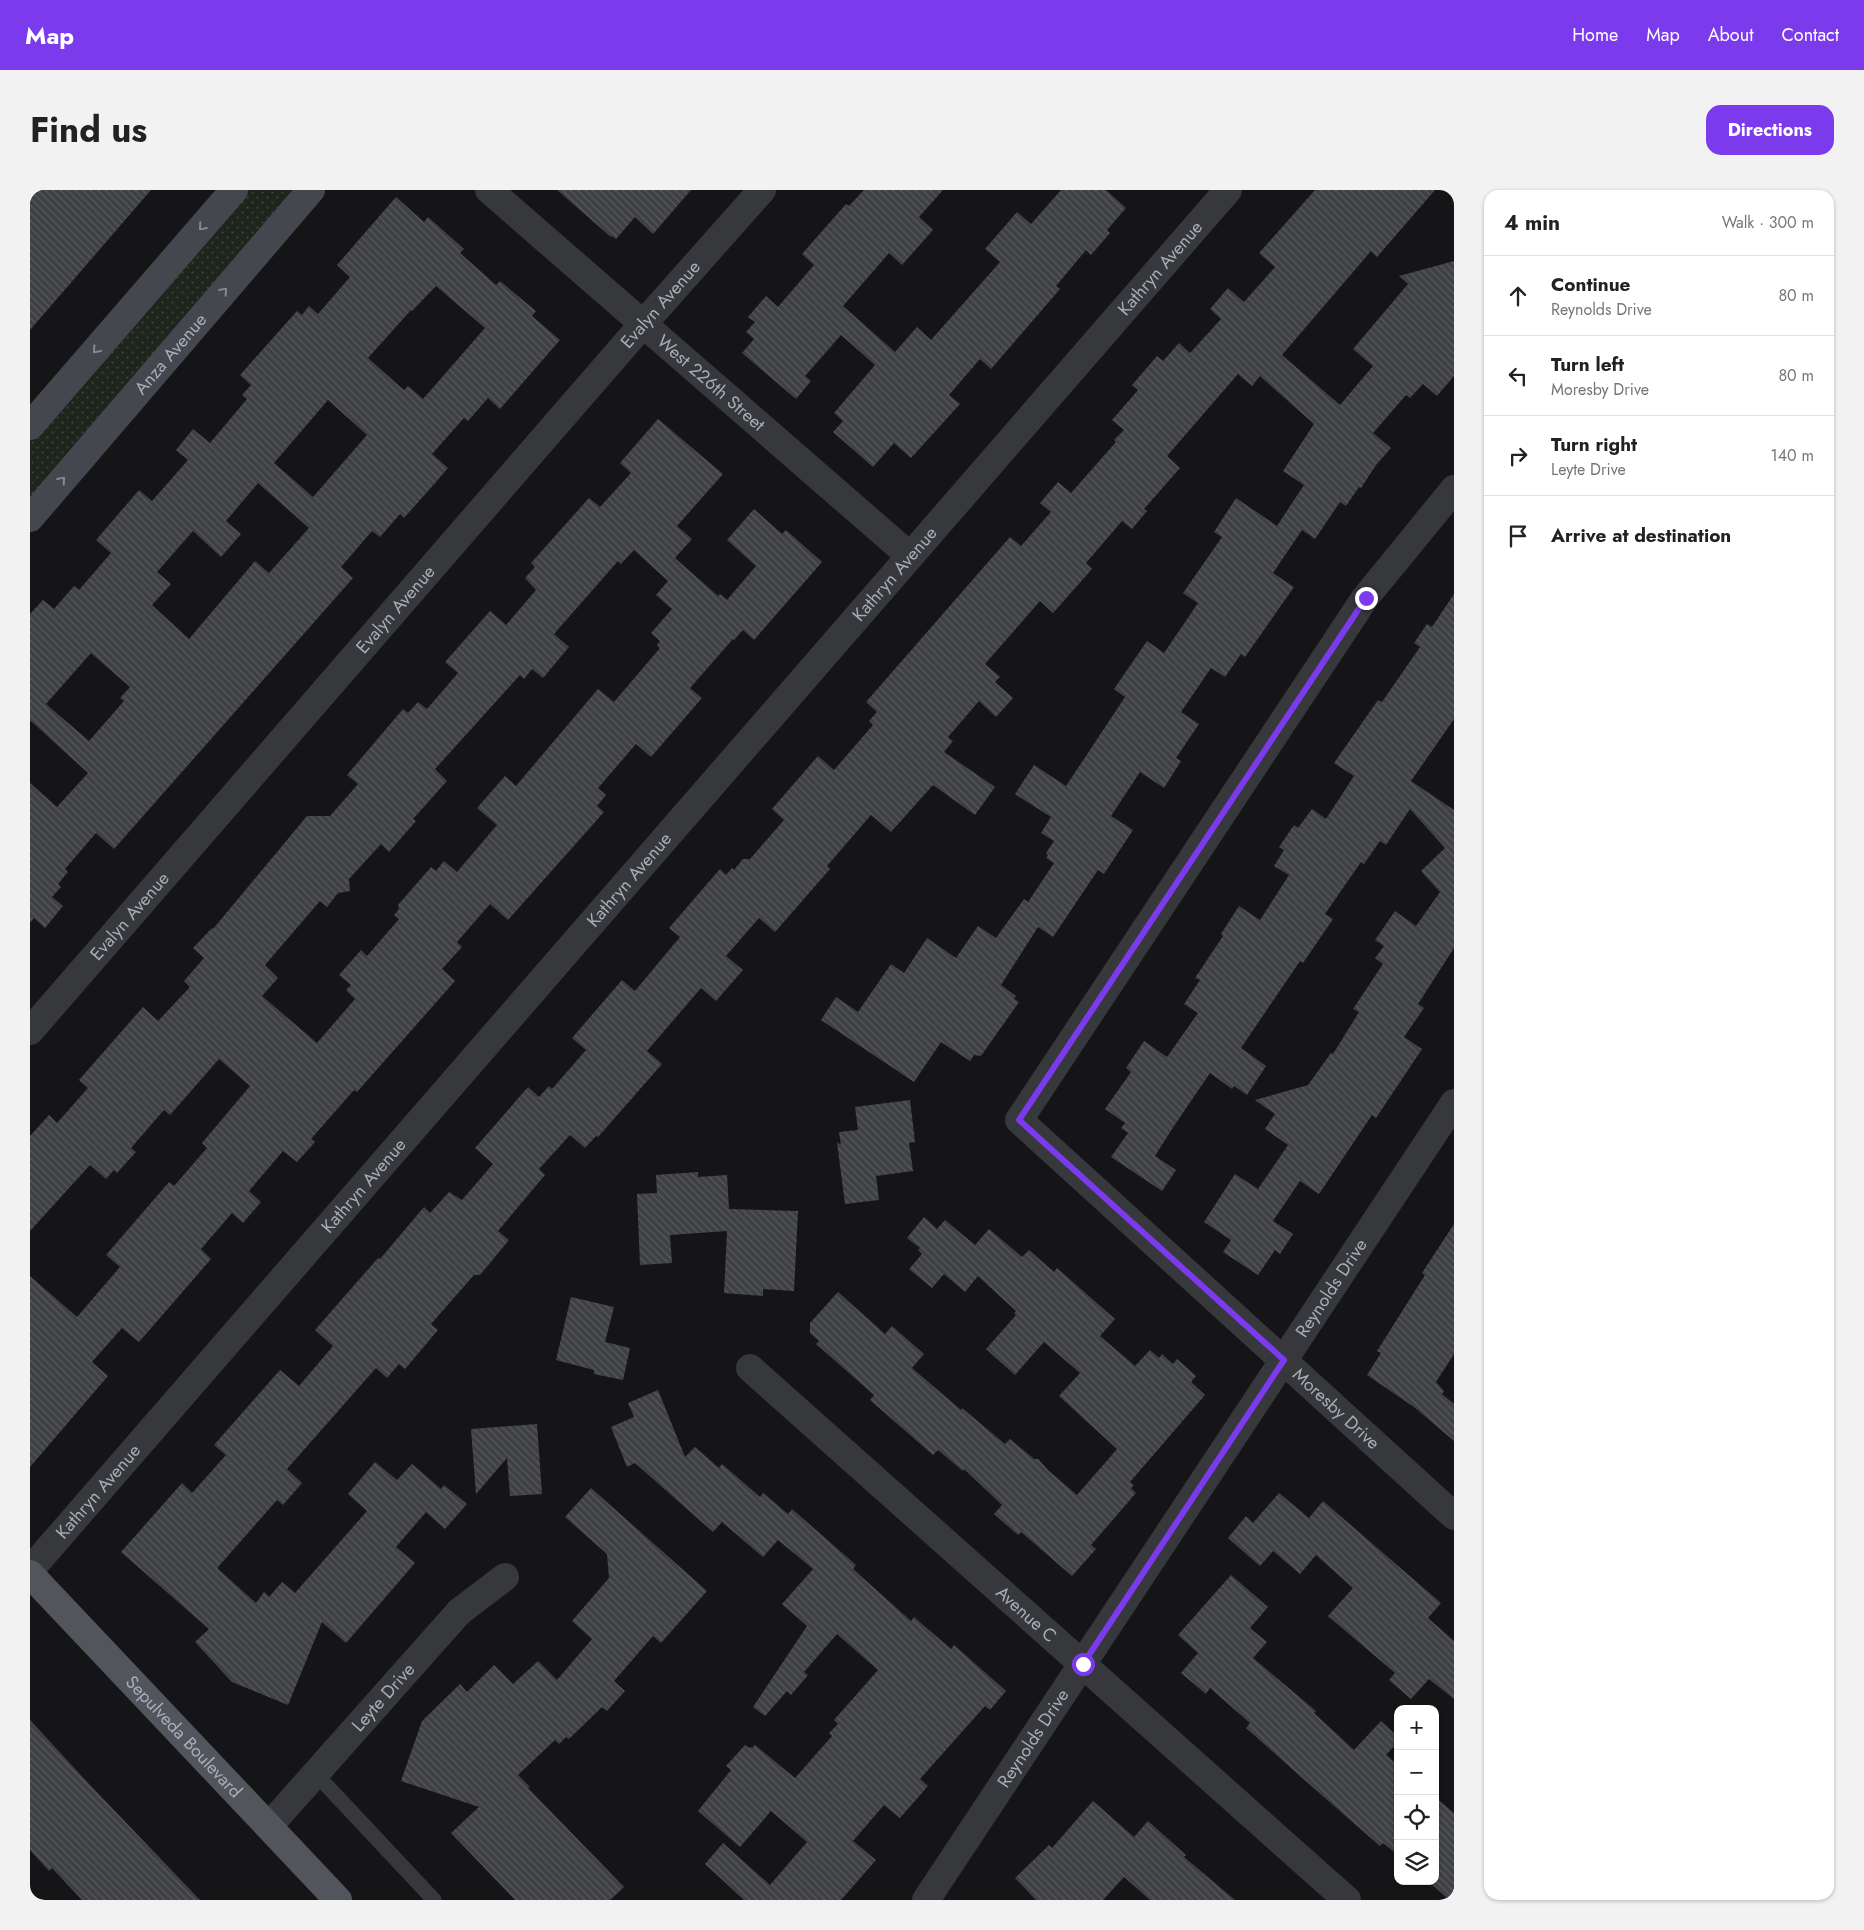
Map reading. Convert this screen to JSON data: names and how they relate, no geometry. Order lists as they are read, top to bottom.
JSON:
{
  "streets": {
    "main road": ["Anza Avenue", "Sepulveda Boulevard"],
    "street": [
      "Kathryn Avenue",
      "Evalyn Avenue",
      "West 226th Street",
      "Reynolds Drive",
      "Moresby Drive",
      "Avenue C",
      "Leyte Drive"
    ]
  },
  "crossings": [
    ["Kathryn Avenue", "West 226th Street"],
    ["Kathryn Avenue", "Sepulveda Boulevard"],
    ["Evalyn Avenue", "West 226th Street"],
    ["Reynolds Drive", "Moresby Drive"],
    ["Reynolds Drive", "Avenue C"],
    ["Leyte Drive", "Sepulveda Boulevard"]
  ],
  "page": {
    "header": "Map",
    "nav": [
      "Home",
      "Map",
      "About",
      "Contact"
    ],
    "title": "Find us",
    "buttons": "Directions",
    "heading": ["4 min", "Walk · 300 m"],
    "list": [
      ["Continue", "Reynolds Drive", "80 m"],
      ["Turn left", "Moresby Drive", "80 m"],
      ["Turn right", "Leyte Drive", "140 m"],
      "Arrive at destination"
    ],
    "map_buttons": ["+", "−"]
  }
}
